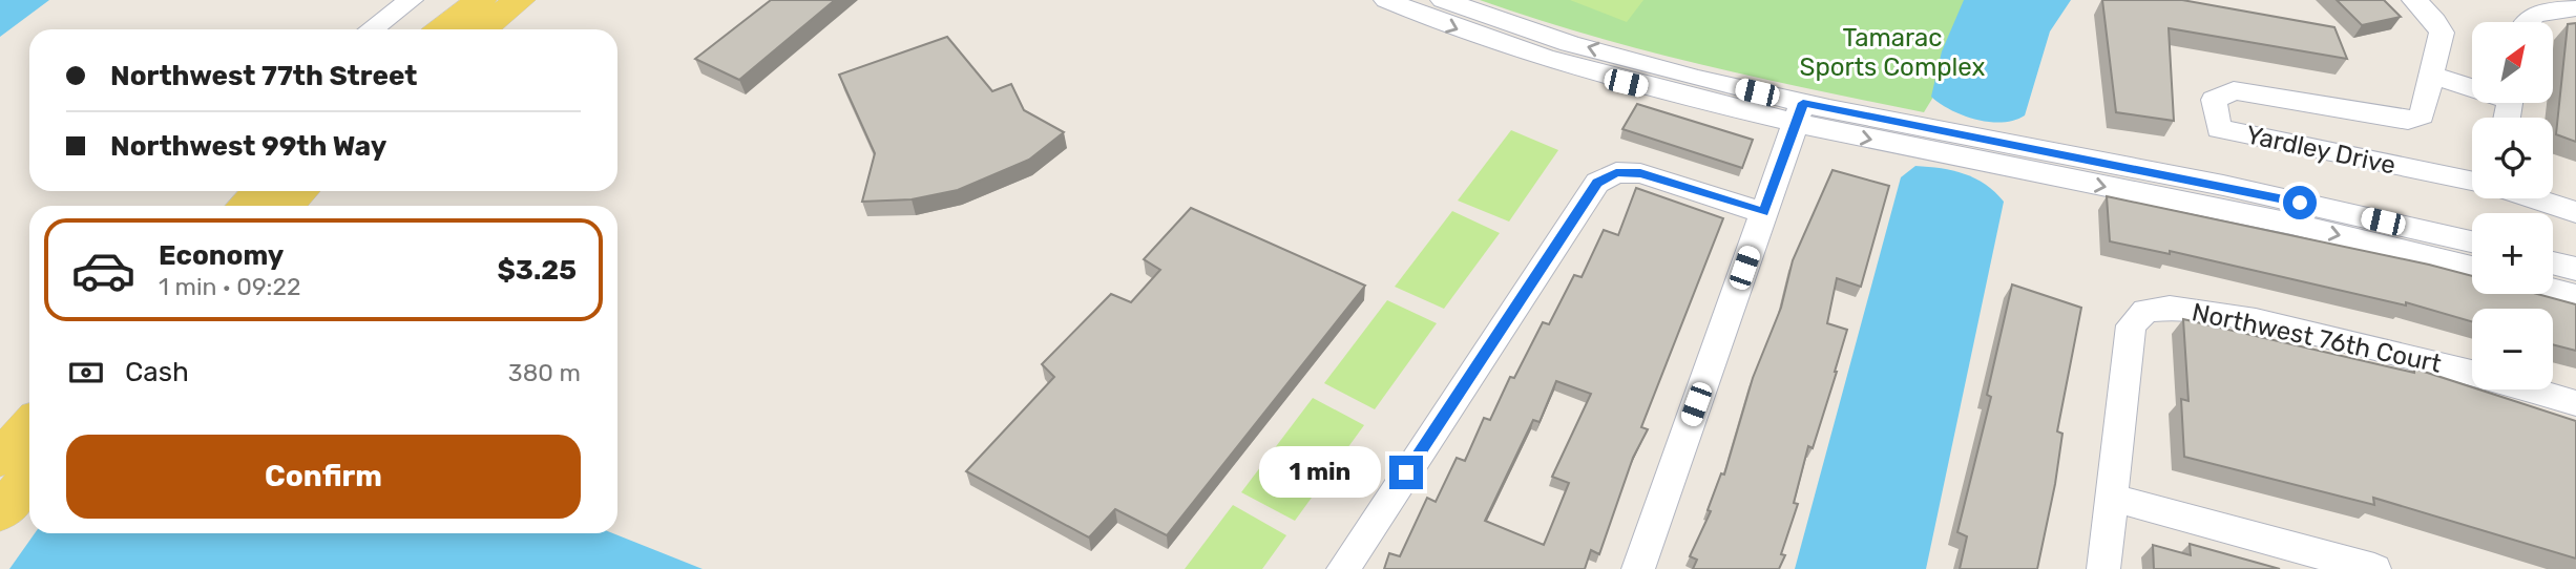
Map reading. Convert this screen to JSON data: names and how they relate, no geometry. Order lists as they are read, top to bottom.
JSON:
{
  "streets": {
    "street": ["Yardley Drive", "Northwest 76th Court"]
  },
  "parks": ["Tamarac Sports Complex"],
  "north": "top right",
  "page": {
    "map_buttons": ["+", "−"],
    "banner": ["Northwest 77th Street", "Northwest 99th Way"],
    "list": [
      {
        "name": "Economy",
        "note": "1 min · 09:22",
        "value": "$3.25"
      }
    ],
    "pay": ["Cash", "380 m"],
    "buttons": "Confirm",
    "bubble": "1 min"
  }
}
